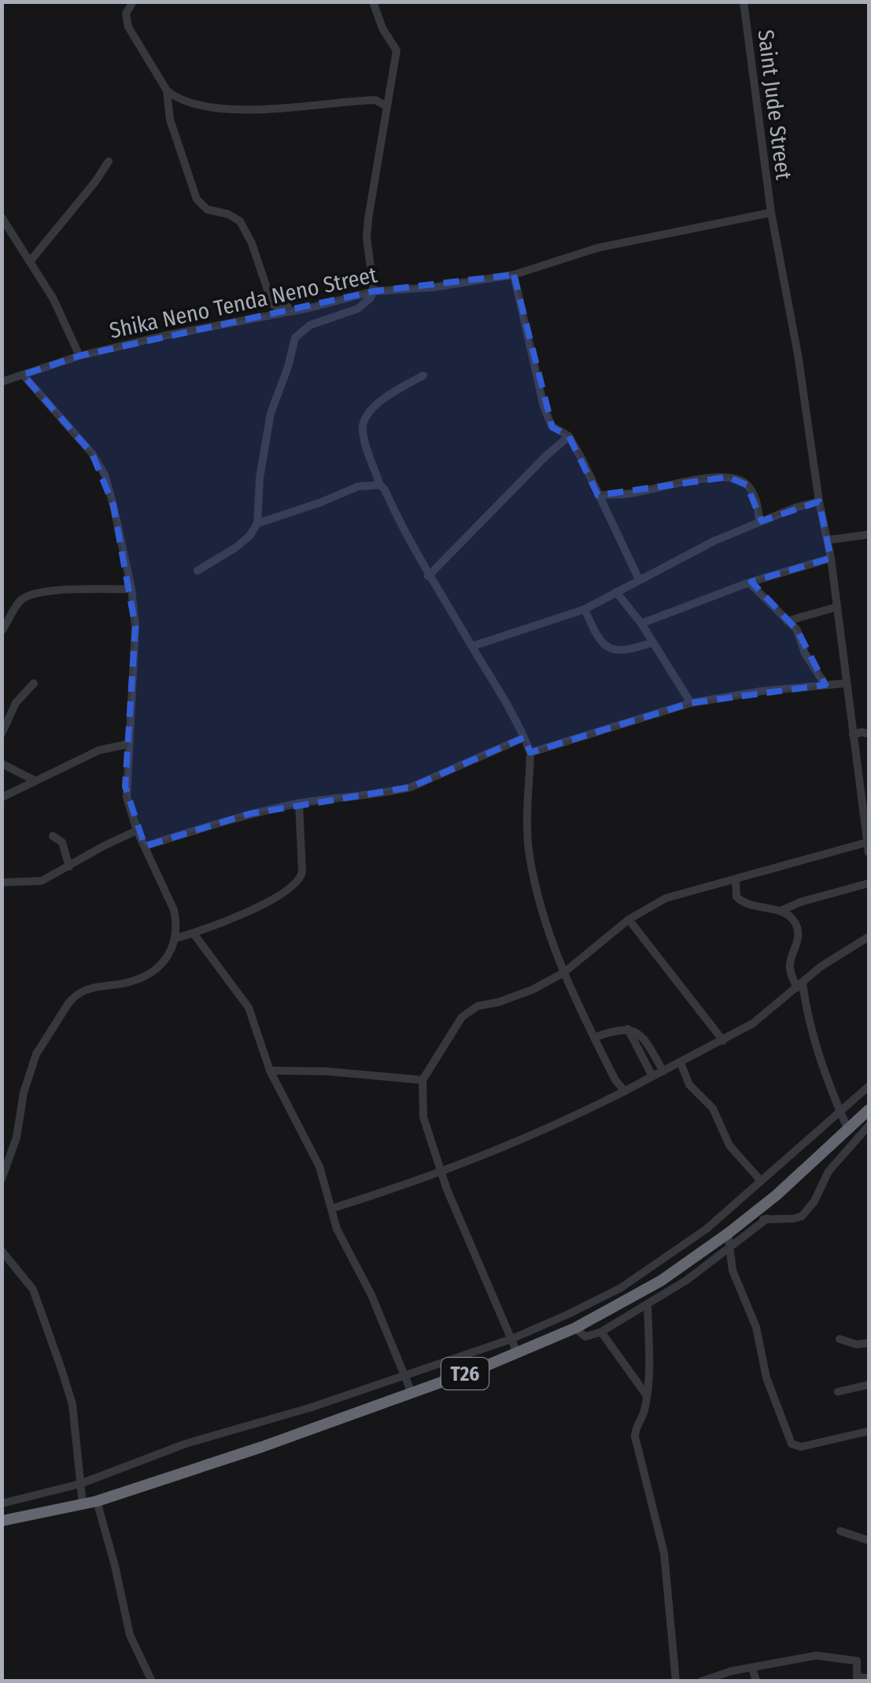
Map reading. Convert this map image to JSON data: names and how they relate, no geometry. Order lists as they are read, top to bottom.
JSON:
{
  "streets": {
    "highway": ["T26"],
    "street": ["Saint Jude Street", "Shika Neno Tenda Neno Street"]
  },
  "crossings": [
    ["Saint Jude Street", "Shika Neno Tenda Neno Street"]
  ]
}
